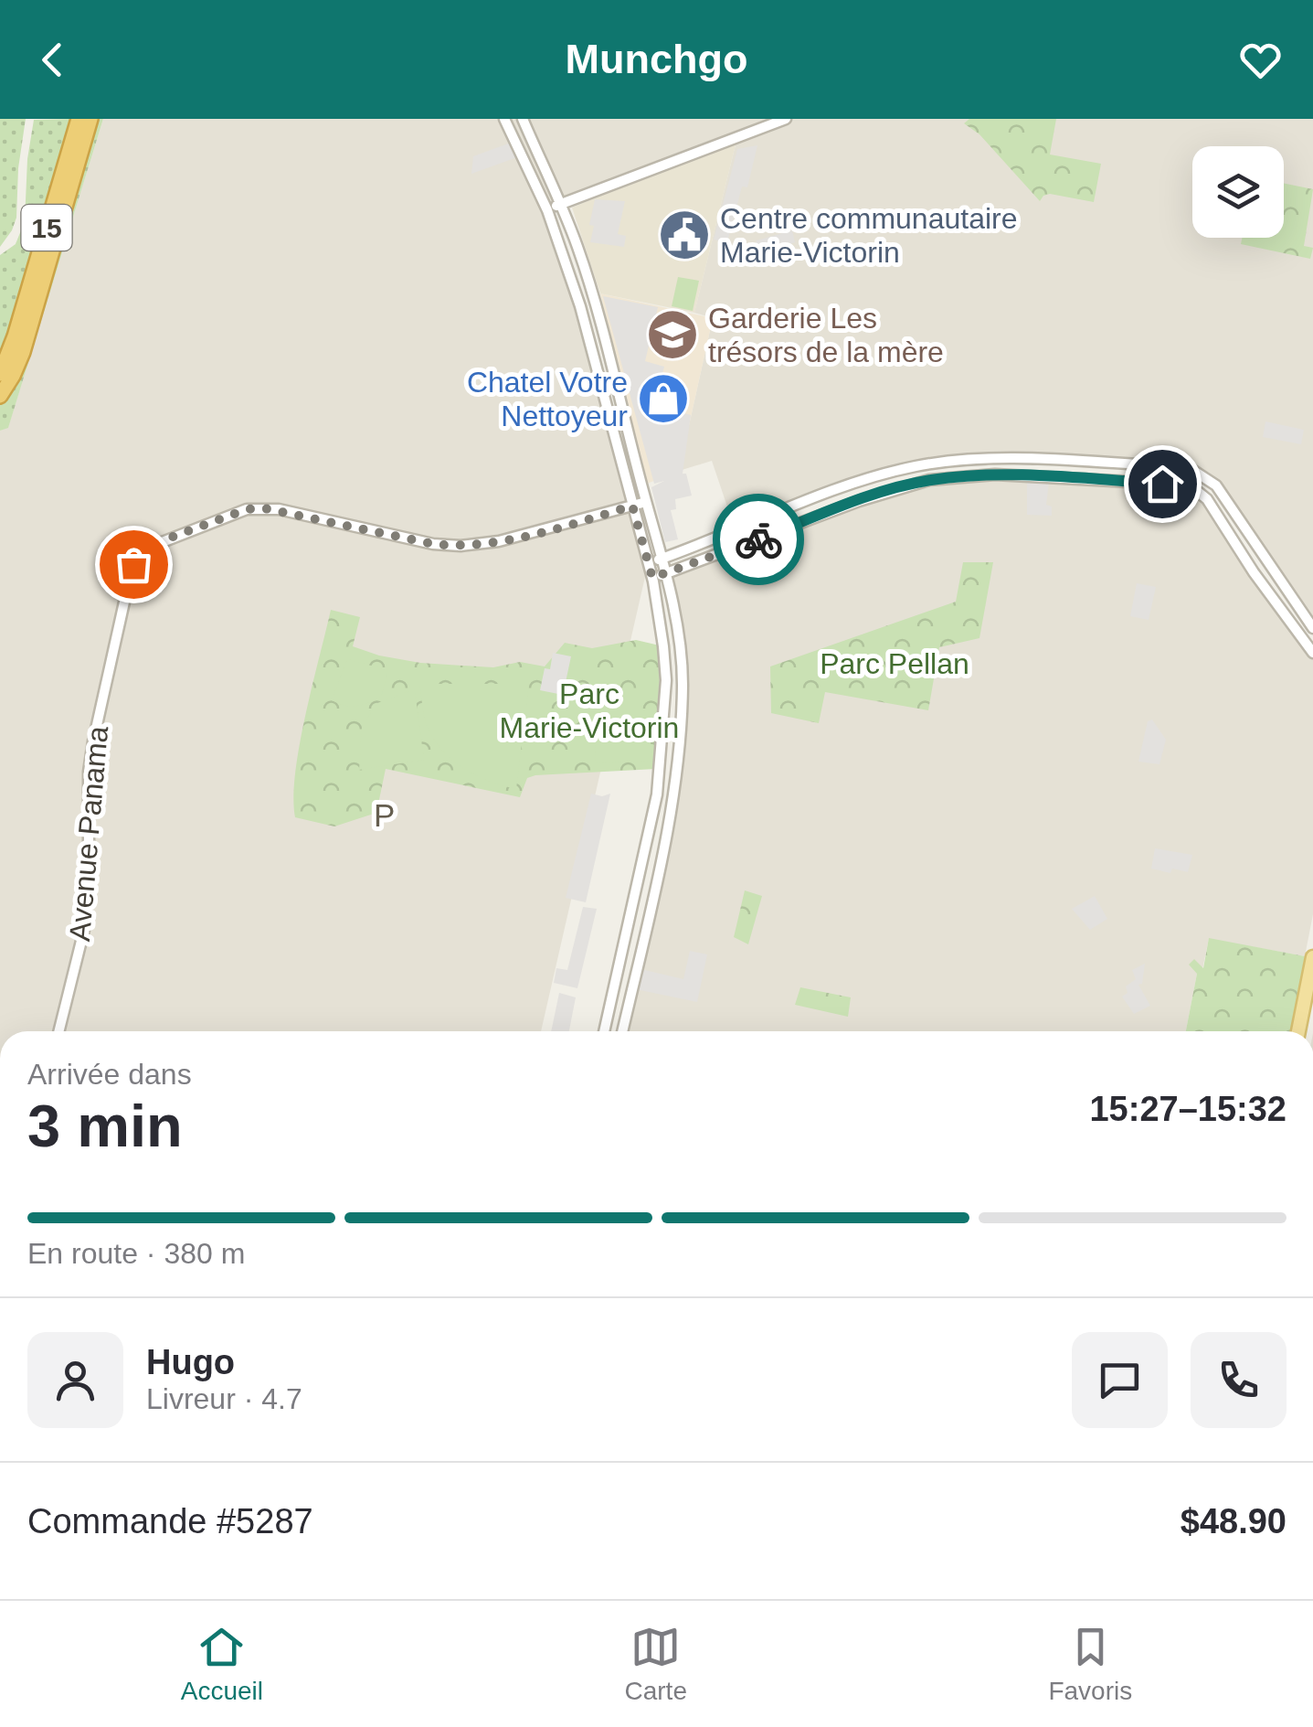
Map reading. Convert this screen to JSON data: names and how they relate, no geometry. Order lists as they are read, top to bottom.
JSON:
{
  "streets": {
    "highway": ["15"],
    "street": ["Avenue Panama"]
  },
  "districts": ["P"],
  "parks": ["Parc Pellan", "Parc Marie-Victorin"],
  "places": {
    "public building": ["Centre communautaire Marie-Victorin"],
    "school or university": ["Garderie Les trésors de la mère"],
    "shop": ["Chatel Votre Nettoyeur"]
  },
  "page": {
    "header": "Munchgo",
    "heading": ["3 min", "Arrivée dans", "15:27–15:32"],
    "panel": [
      "Hugo",
      "Livreur · 4.7",
      "Commande #5287",
      "$48.90"
    ],
    "bar": "En route · 380 m",
    "tabs": ["Accueil", "Carte", "Favoris"]
  }
}
